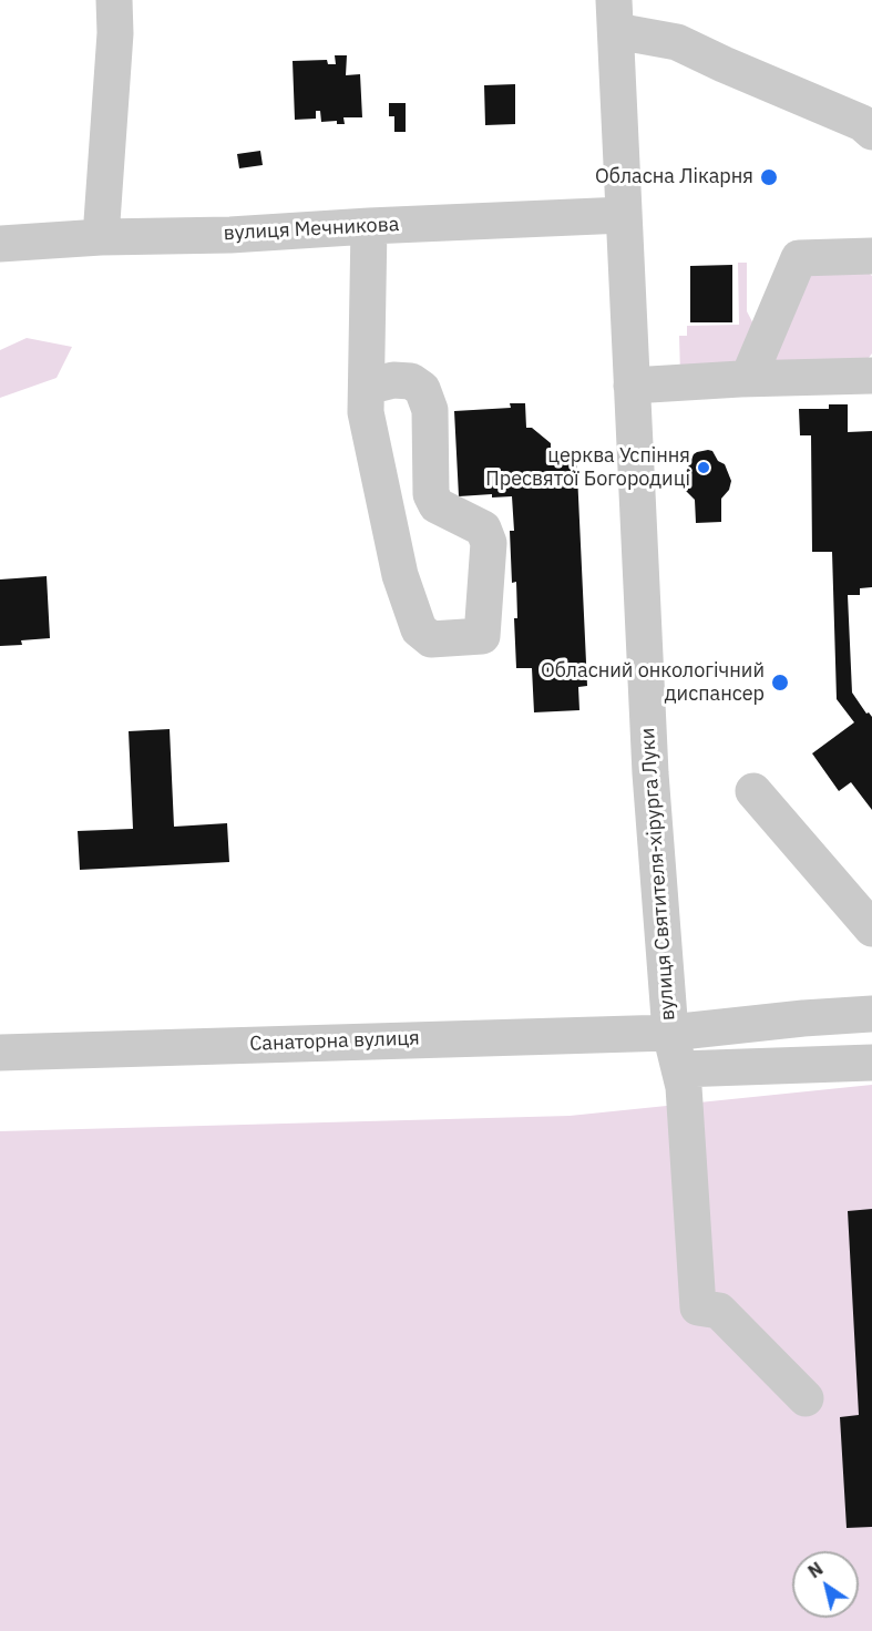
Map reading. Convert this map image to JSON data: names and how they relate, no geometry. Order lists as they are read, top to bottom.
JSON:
{
  "streets": {
    "street": ["вулиця Мечникова", "вулиця Святителя-хірурга Луки", "Санаторна вулиця"]
  },
  "crossings": [
    ["вулиця Мечникова", "вулиця Святителя-хірурга Луки"],
    ["вулиця Святителя-хірурга Луки", "Санаторна вулиця"]
  ],
  "places": ["Обласна Лікарня", "церква Успіння Пресвятої Богородиці", "Обласний онкологічний диспансер"],
  "north": "top left"
}
